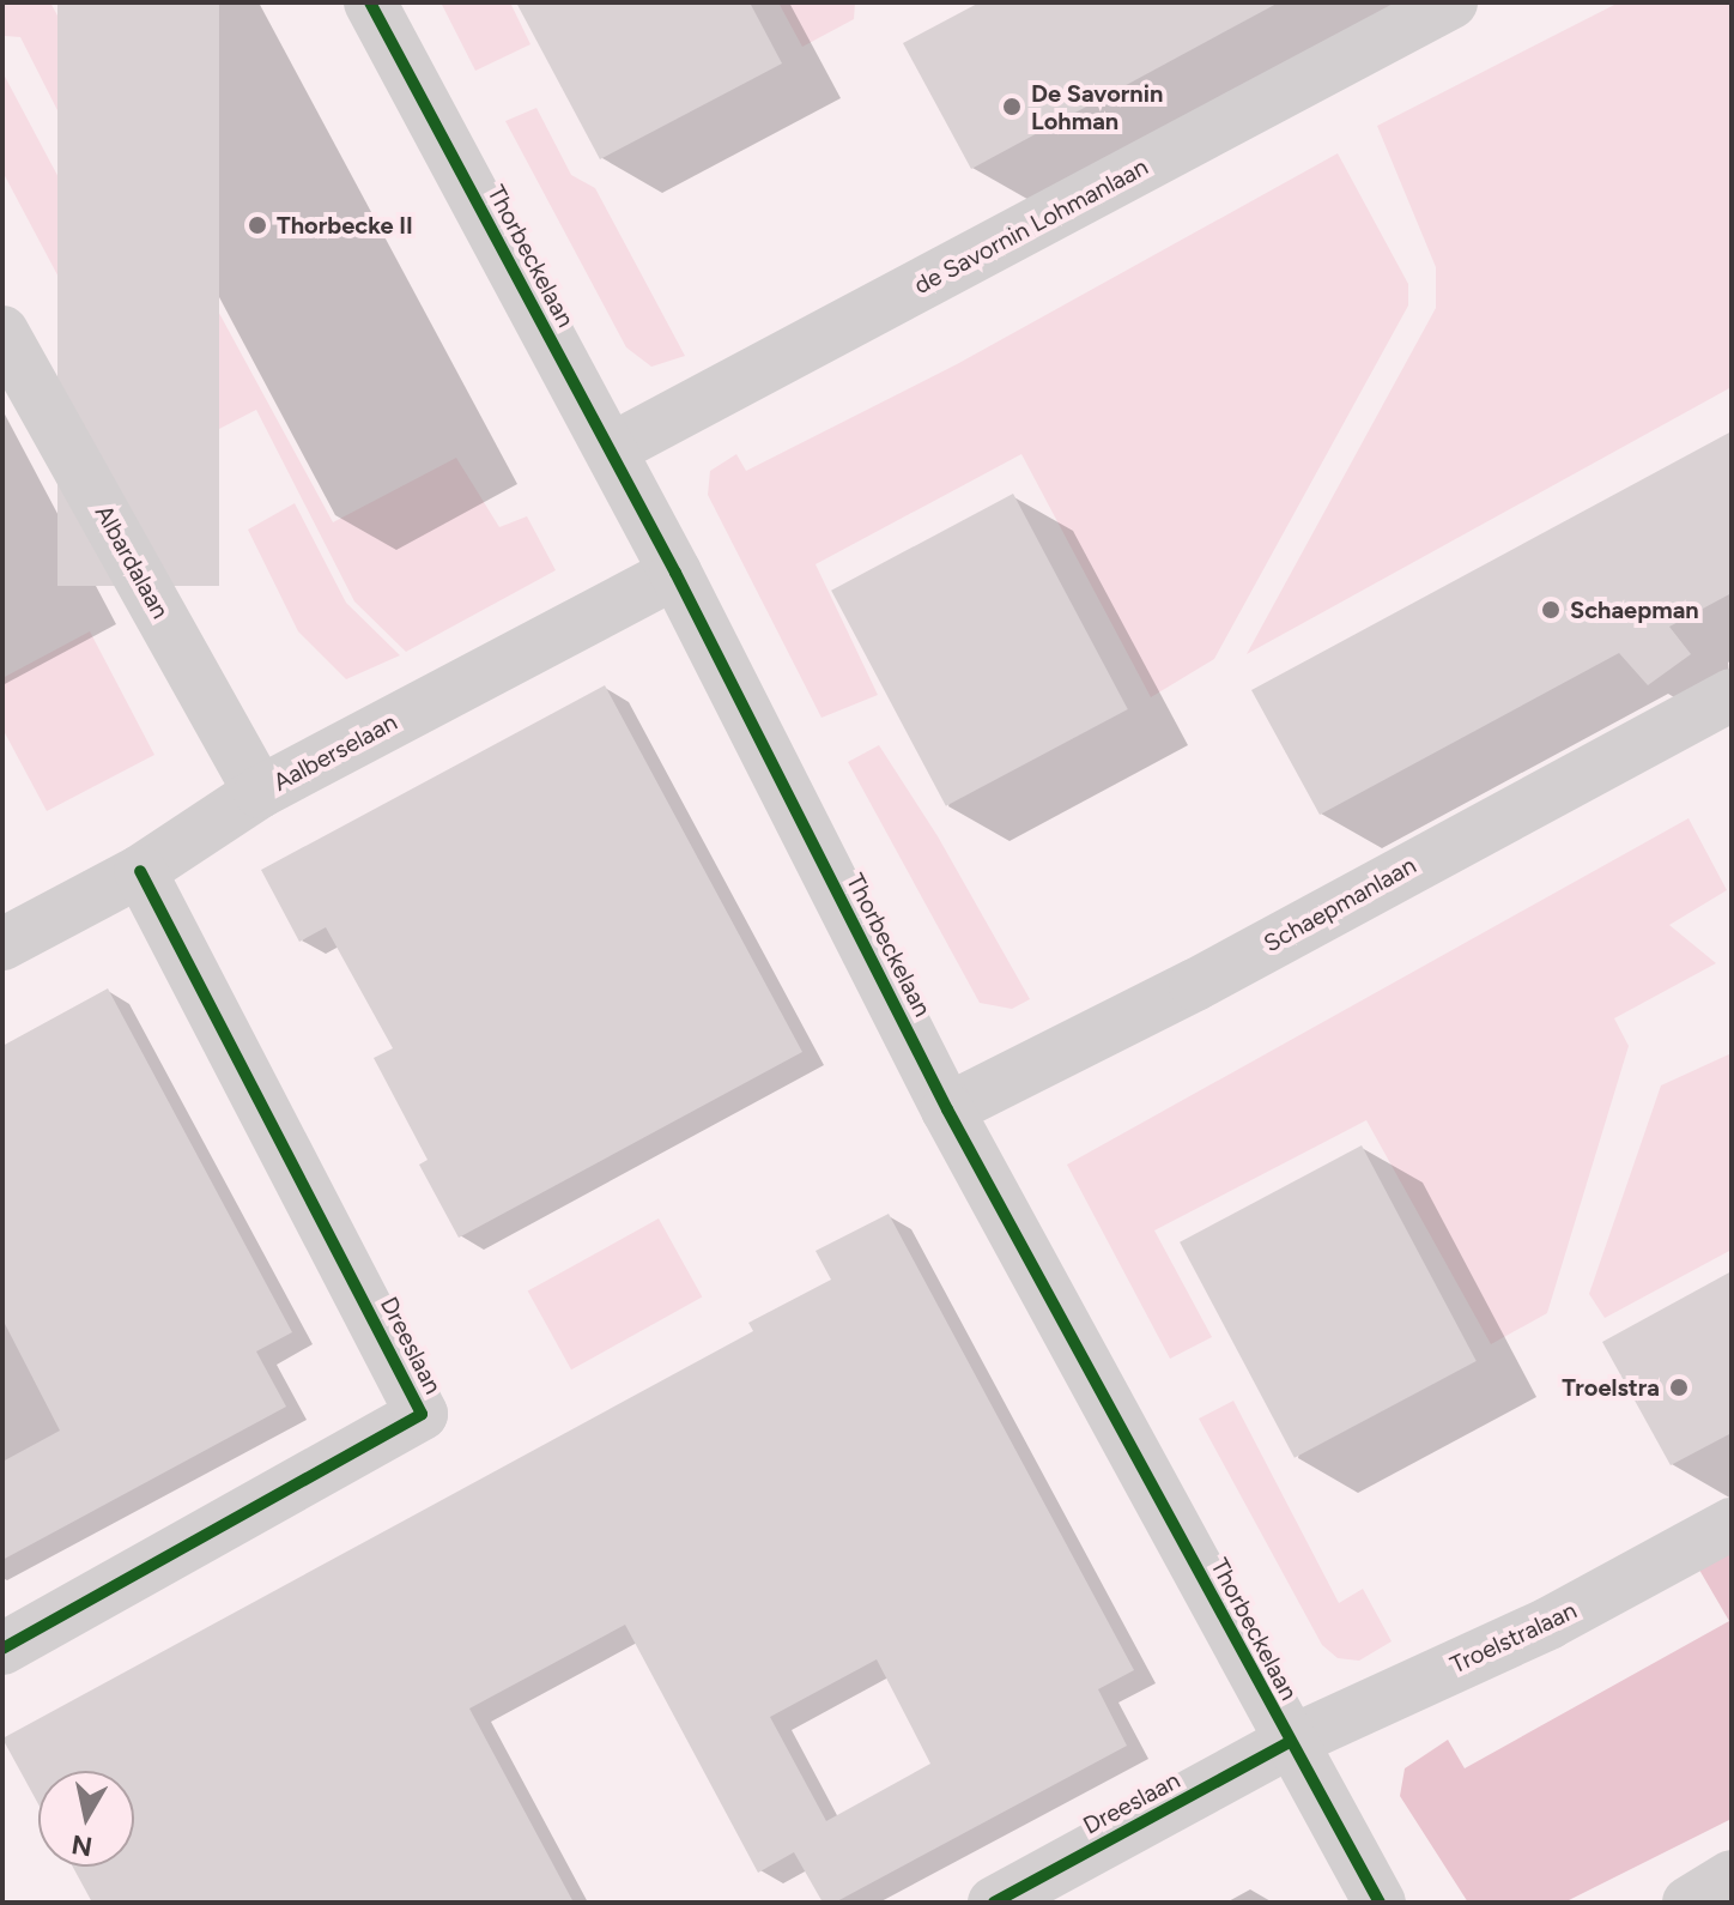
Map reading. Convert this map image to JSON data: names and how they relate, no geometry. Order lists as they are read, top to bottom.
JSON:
{
  "streets": {
    "street": [
      "de Savornin Lohmanlaan",
      "Thorbeckelaan",
      "Albardalaan",
      "Aalberselaan",
      "Schaepmanlaan",
      "Dreeslaan",
      "Troelstralaan"
    ]
  },
  "crossings": [
    ["de Savornin Lohmanlaan", "Thorbeckelaan"],
    ["Thorbeckelaan", "Aalberselaan"],
    ["Thorbeckelaan", "Schaepmanlaan"],
    ["Thorbeckelaan", "Dreeslaan"],
    ["Thorbeckelaan", "Troelstralaan"],
    ["Albardalaan", "Aalberselaan"],
    ["Aalberselaan", "Dreeslaan"],
    ["Dreeslaan", "Troelstralaan"]
  ],
  "places": [
    "De Savornin Lohman",
    "Thorbecke II",
    "Schaepman",
    "Troelstra"
  ],
  "north": "bottom"
}
